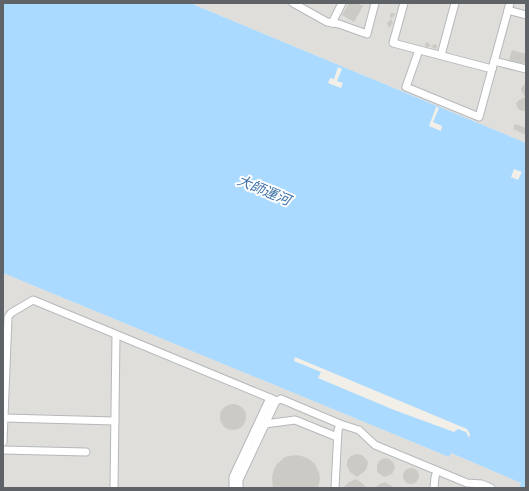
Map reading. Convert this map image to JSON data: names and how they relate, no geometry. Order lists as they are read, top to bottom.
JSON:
{
  "water": ["大師運河"]
}
